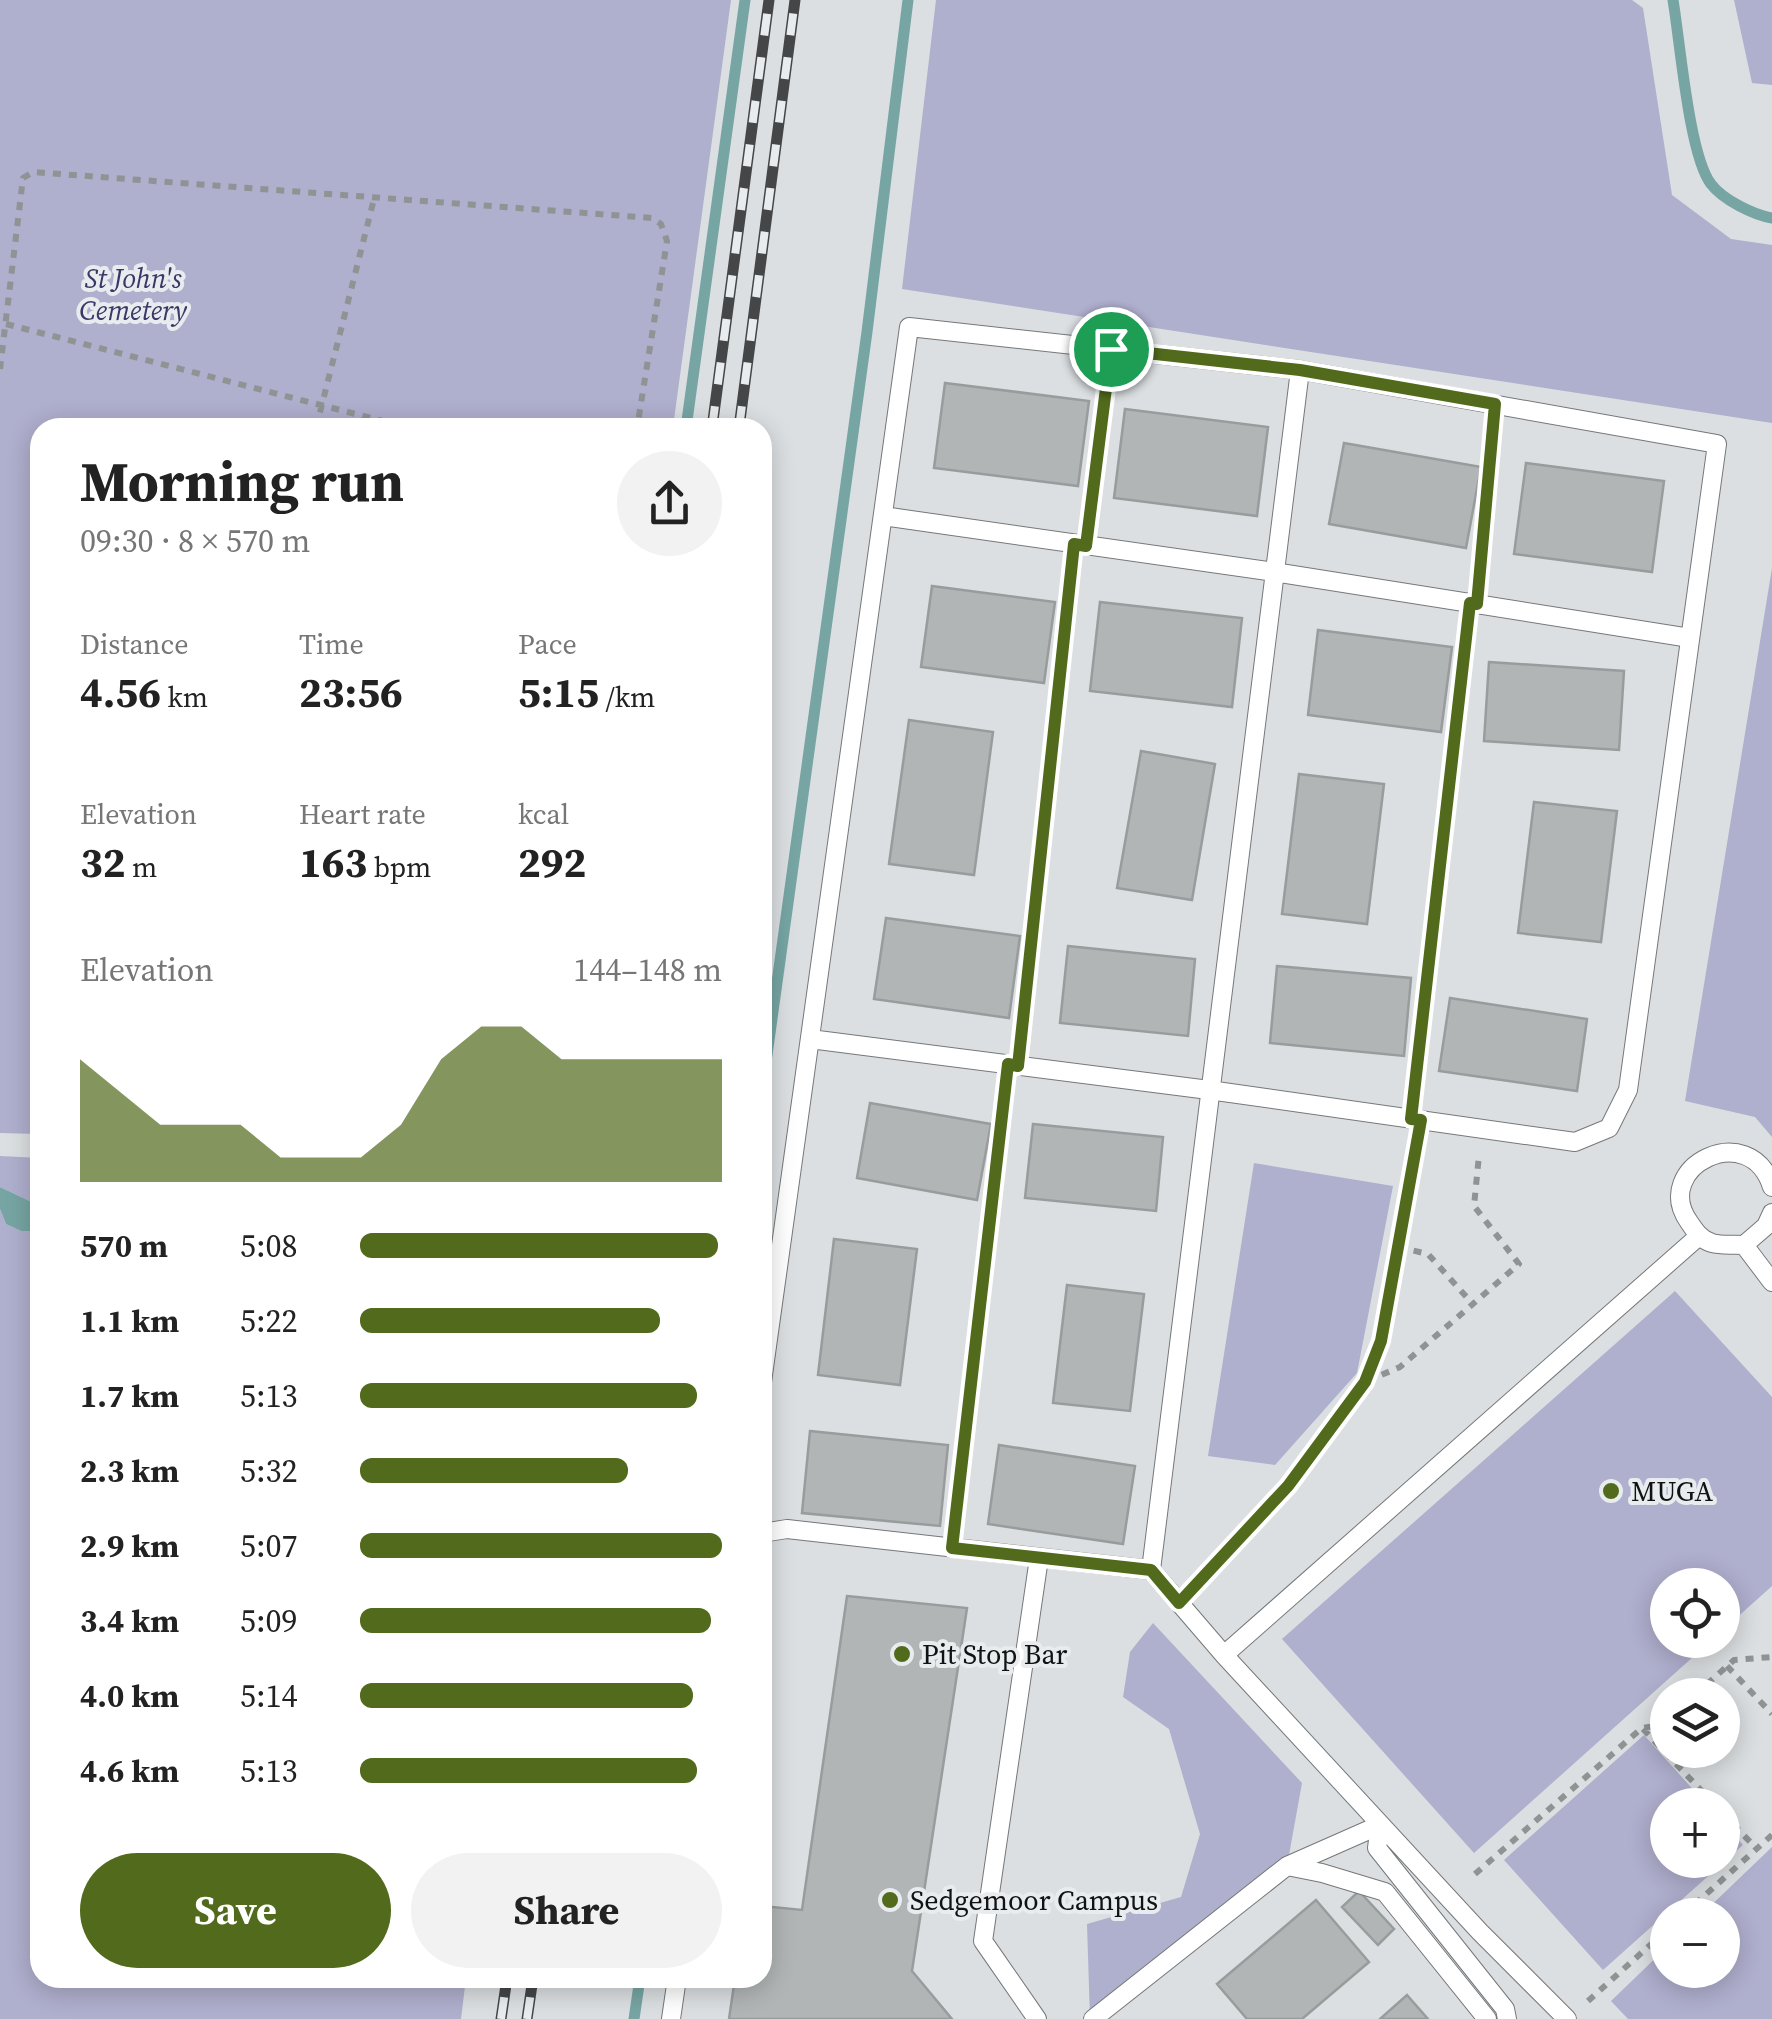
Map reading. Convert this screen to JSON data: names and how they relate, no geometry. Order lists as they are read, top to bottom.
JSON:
{
  "parks": ["St John's Cemetery"],
  "places": ["MUGA", "Pit Stop Bar", "Sedgemoor Campus"],
  "page": {
    "heading": ["Morning run", "09:30 · 8 × 570 m"],
    "stats": [
      ["Distance", "4.56 km"],
      ["Time", "23:56"],
      ["Pace", "5:15 /km"],
      ["Elevation", "32 m"],
      ["Heart rate", "163 bpm"],
      ["kcal", "292"]
    ],
    "chart": ["Elevation", "144–148 m"],
    "list": [
      {
        "name": "570 m",
        "note": "5:08"
      },
      {
        "name": "1.1 km",
        "note": "5:22"
      },
      {
        "name": "1.7 km",
        "note": "5:13"
      },
      {
        "name": "2.3 km",
        "note": "5:32"
      },
      {
        "name": "2.9 km",
        "note": "5:07"
      },
      {
        "name": "3.4 km",
        "note": "5:09"
      },
      {
        "name": "4.0 km",
        "note": "5:14"
      },
      {
        "name": "4.6 km",
        "note": "5:13"
      }
    ],
    "map_buttons": ["+", "−"],
    "buttons": ["Save", "Share"]
  }
}
